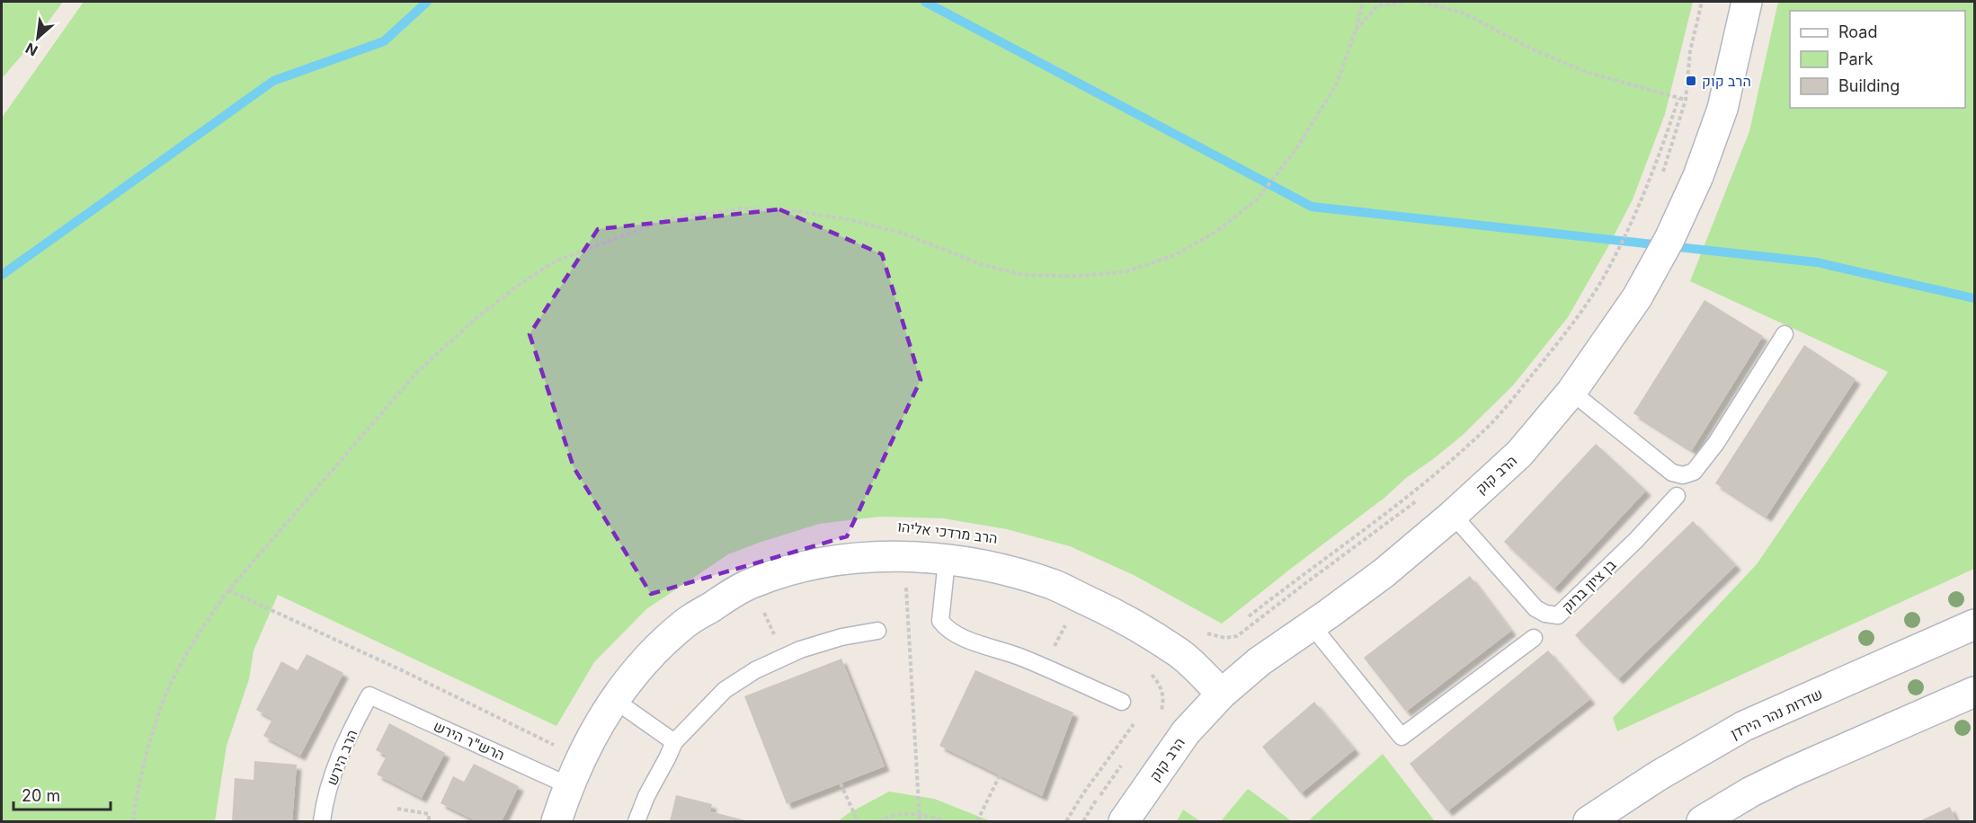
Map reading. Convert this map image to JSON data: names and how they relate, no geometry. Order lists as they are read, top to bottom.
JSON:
{
  "streets": {
    "street": ["הרב קוק", "הרב מרדכי אליהו", "שדרות נהר הירדן"],
    "lane": ["בן ציון ברוק", "הרש\"ר הירש", "הרב הירש"]
  },
  "crossings": [
    ["הרב קוק", "הרב מרדכי אליהו"],
    ["הרב קוק", "בן ציון ברוק"],
    ["הרב מרדכי אליהו", "הרש\"ר הירש"],
    ["הרש\"ר הירש", "הרב הירש"]
  ],
  "places": {
    "transit": ["הרב קוק"]
  },
  "legend": ["Road", "Park", "Building"],
  "scale_bar": "20 m",
  "north": "bottom left"
}
